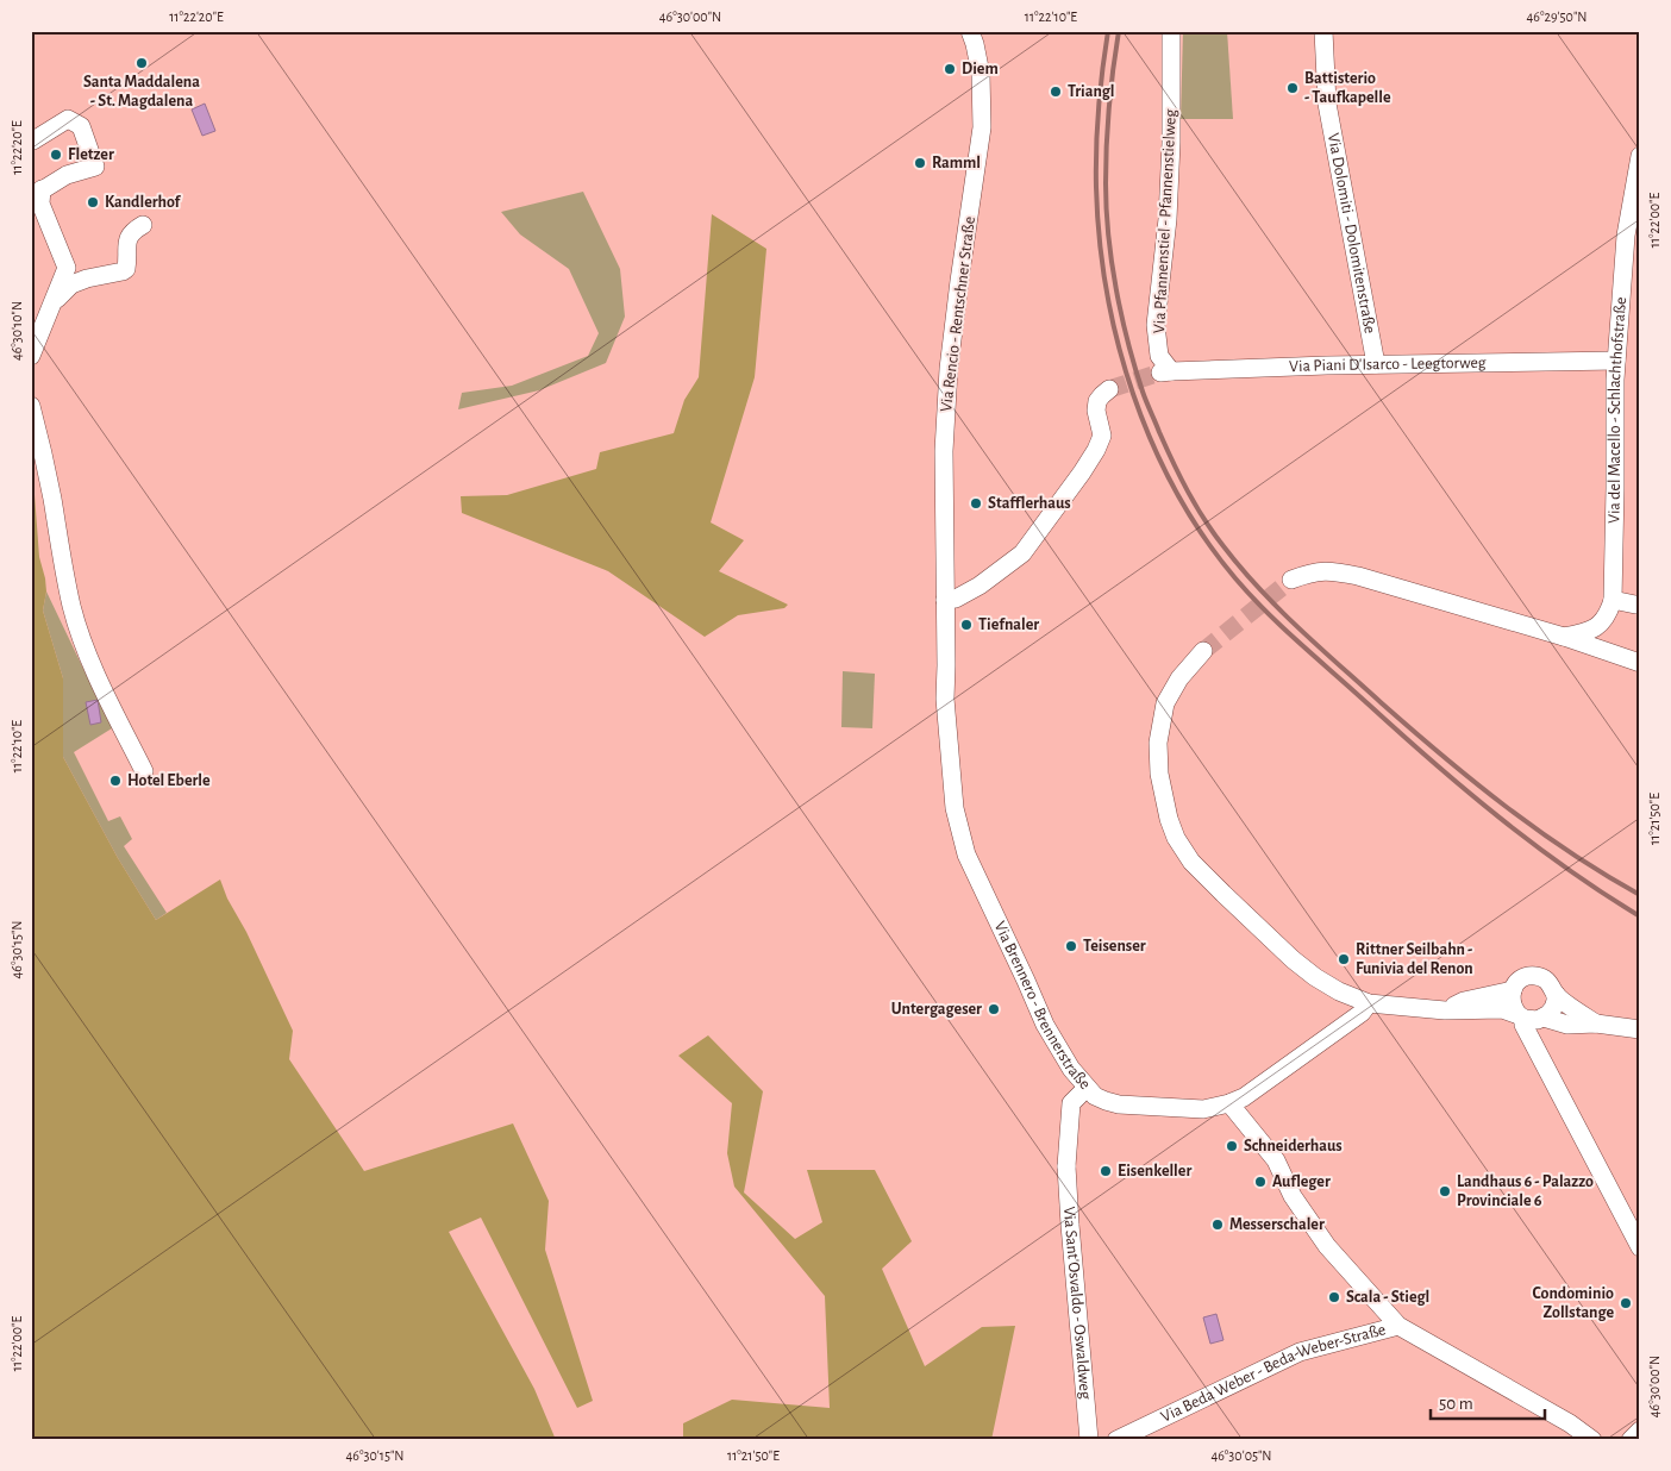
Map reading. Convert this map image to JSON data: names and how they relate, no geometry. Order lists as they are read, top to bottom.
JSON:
{
  "streets": {
    "street": [
      "Via Pfannenstiel - Pfannenstielweg",
      "Via Dolomiti - Dolomitenstraße",
      "Via Rencio - Rentschner Straße",
      "Via Piani D'Isarco - Leegtorweg",
      "Via del Macello - Schlachthofstraße",
      "Via Brennero - Brennerstraße",
      "Via Sant'Osvaldo - Oswaldweg",
      "Via Beda Weber - Beda-Weber-Straße"
    ]
  },
  "crossings": [
    ["Via Pfannenstiel - Pfannenstielweg", "Via Piani D'Isarco - Leegtorweg"],
    ["Via Dolomiti - Dolomitenstraße", "Via Piani D'Isarco - Leegtorweg"],
    ["Via Rencio - Rentschner Straße", "Via Brennero - Brennerstraße"],
    ["Via Piani D'Isarco - Leegtorweg", "Via del Macello - Schlachthofstraße"],
    ["Via Brennero - Brennerstraße", "Via Sant'Osvaldo - Oswaldweg"]
  ],
  "places": [
    "Santa Maddalena - St. Magdalena",
    "Diem",
    "Battisterio - Taufkapelle",
    "Triangl",
    "Fletzer",
    "Ramml",
    "Kandlerhof",
    "Stafflerhaus",
    "Tiefnaler",
    "Hotel Eberle",
    "Teisenser",
    "Rittner Seilbahn - Funivia del Renon",
    "Untergageser",
    "Schneiderhaus",
    "Eisenkeller",
    "Aufleger",
    "Landhaus 6 - Palazzo Provinciale 6",
    "Messerschaler",
    "Scala - Stiegl",
    "Condominio Zollstange"
  ],
  "scale_bar": "50 m",
  "coordinates": [
    "11°22'20\"E",
    "46°30'00\"N",
    "11°22'10\"E",
    "46°29'50\"N",
    "11°22'00\"E",
    "46°30'10\"N",
    "11°21'50\"E",
    "46°30'15\"N",
    "46°30'05\"N"
  ]
}
